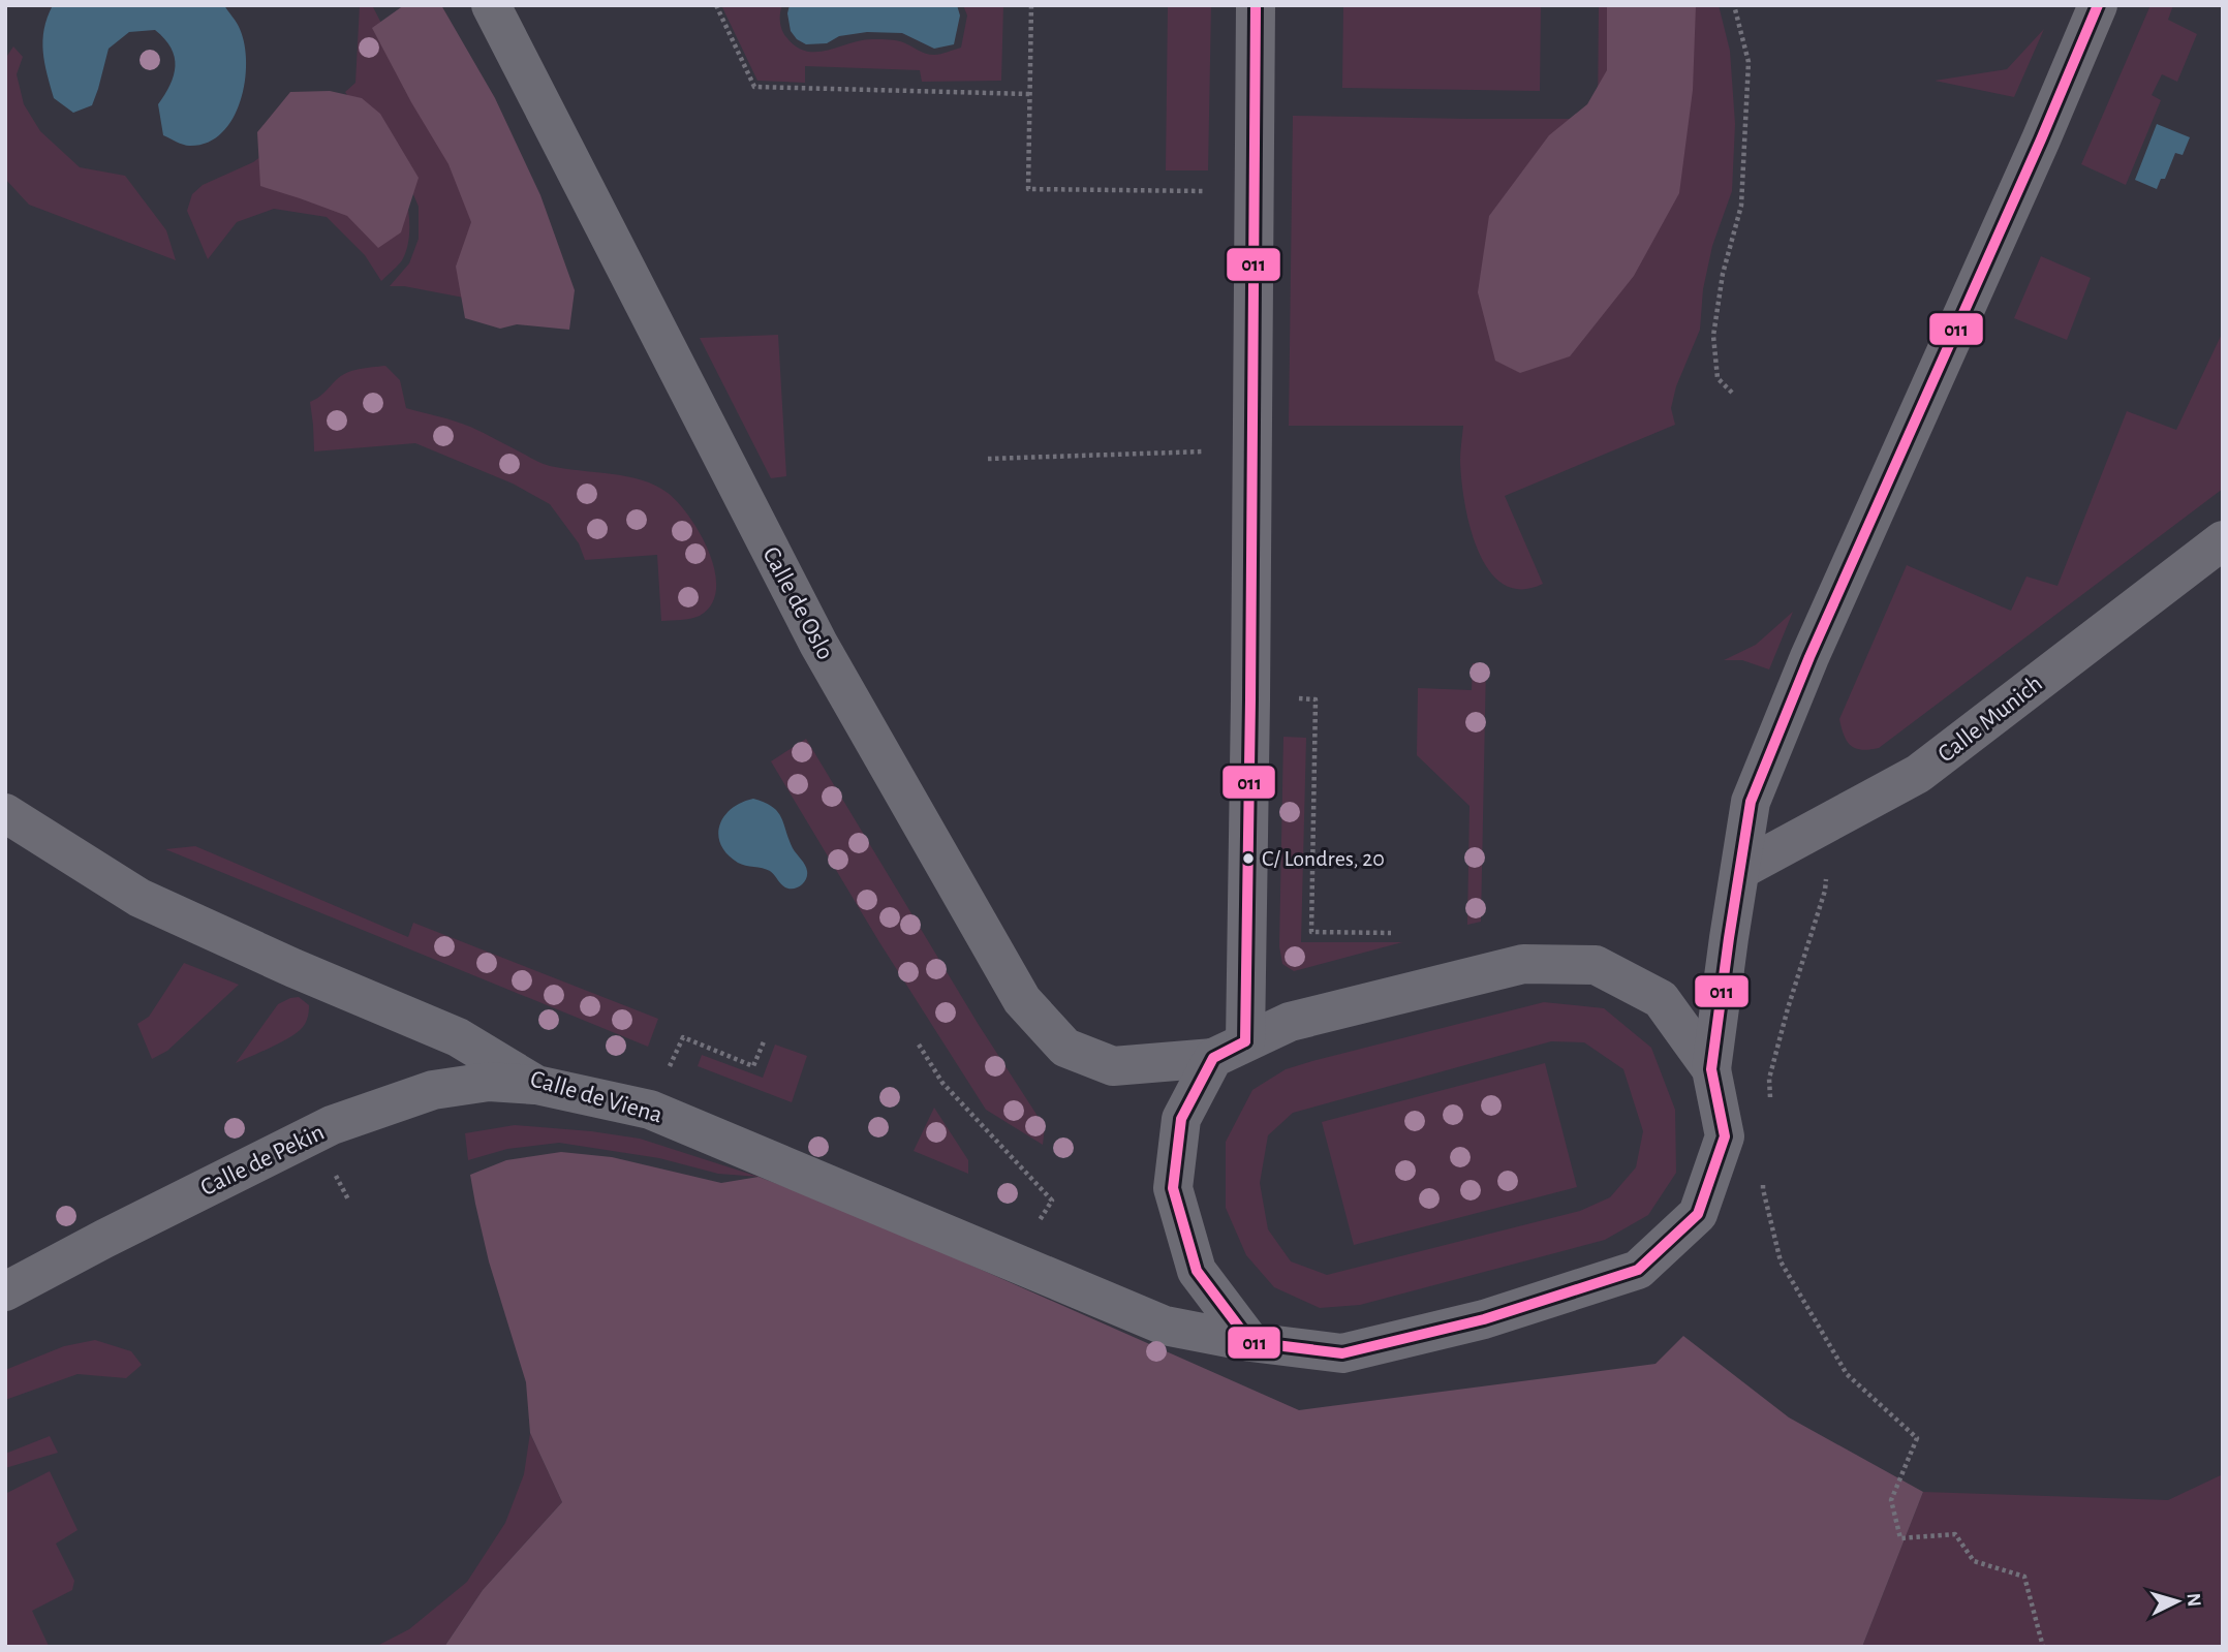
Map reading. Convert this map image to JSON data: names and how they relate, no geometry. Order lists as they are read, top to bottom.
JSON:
{
  "streets": {
    "street": [
      "Calle de Oslo",
      "Calle Munich",
      "Calle de Viena",
      "Calle de Pekin"
    ]
  },
  "crossings": [
    ["Calle de Oslo", "Calle de Viena"],
    ["Calle de Viena", "Calle de Pekin"]
  ],
  "places": ["C/ Londres, 20"],
  "lines": ["transit line 011"],
  "north": "right"
}
